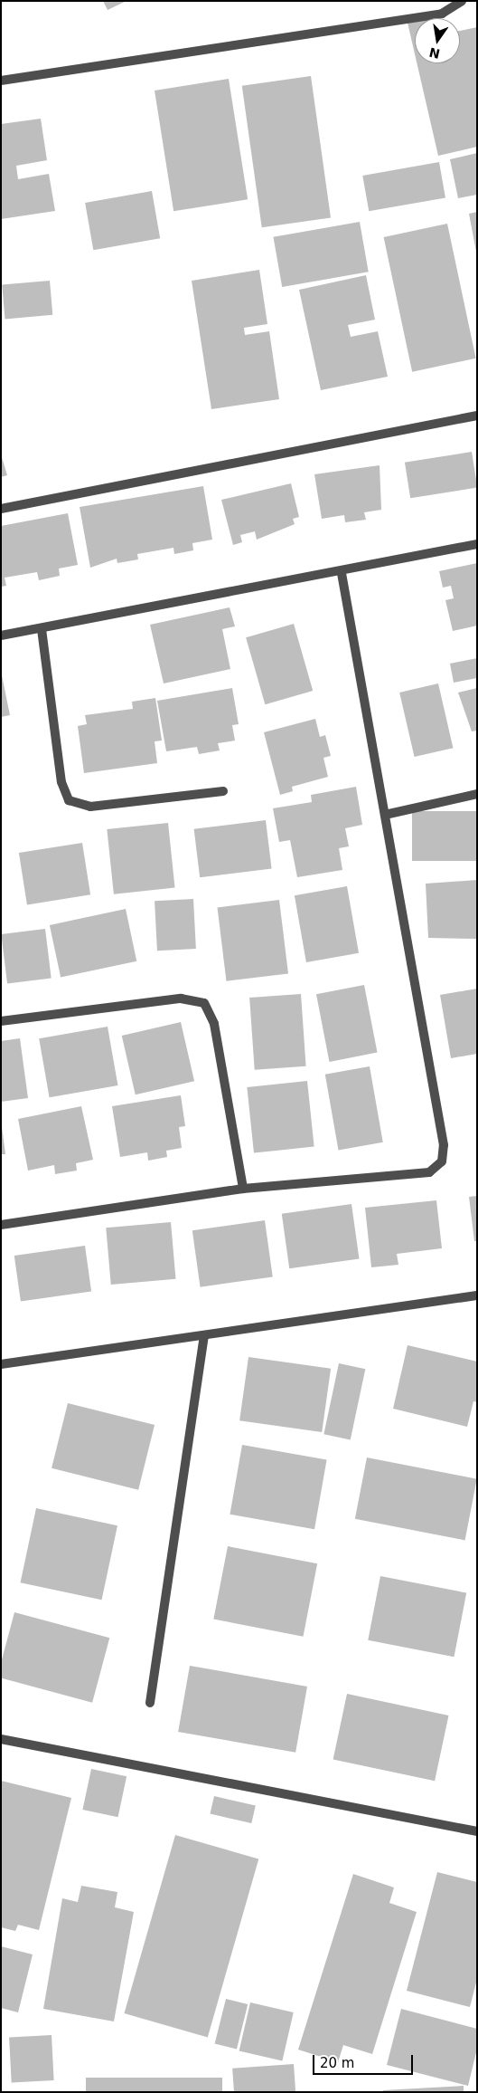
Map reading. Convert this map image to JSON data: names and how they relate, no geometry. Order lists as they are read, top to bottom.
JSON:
{
  "scale_bar": "20 m",
  "north": "bottom"
}
